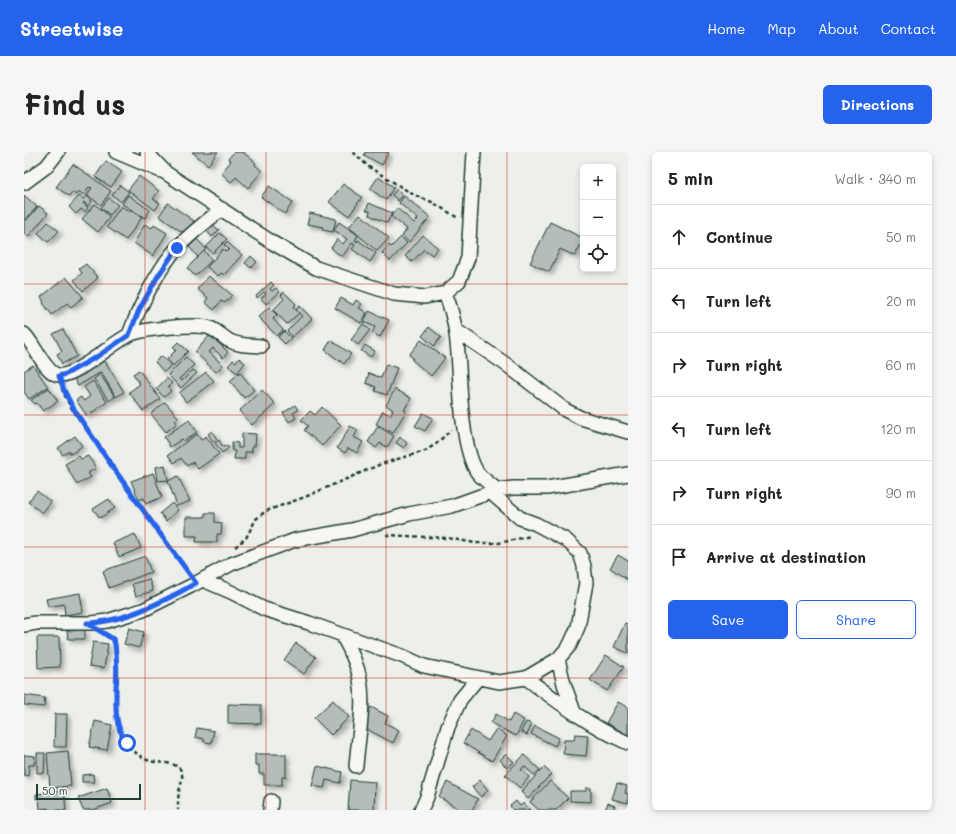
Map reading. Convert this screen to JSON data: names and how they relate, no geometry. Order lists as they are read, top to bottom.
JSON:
{
  "scale_bar": "50 m",
  "page": {
    "header": "Streetwise",
    "nav": [
      "Home",
      "Map",
      "About",
      "Contact"
    ],
    "buttons": [
      "Directions",
      ["Save", "Share"]
    ],
    "title": "Find us",
    "heading": ["5 min", "Walk · 340 m"],
    "map_buttons": ["+", "−"],
    "list": [
      ["Continue", "50 m"],
      ["Turn left", "20 m"],
      ["Turn right", "60 m"],
      ["Turn left", "120 m"],
      ["Turn right", "90 m"],
      "Arrive at destination"
    ],
    "scale": "50 m"
  }
}
